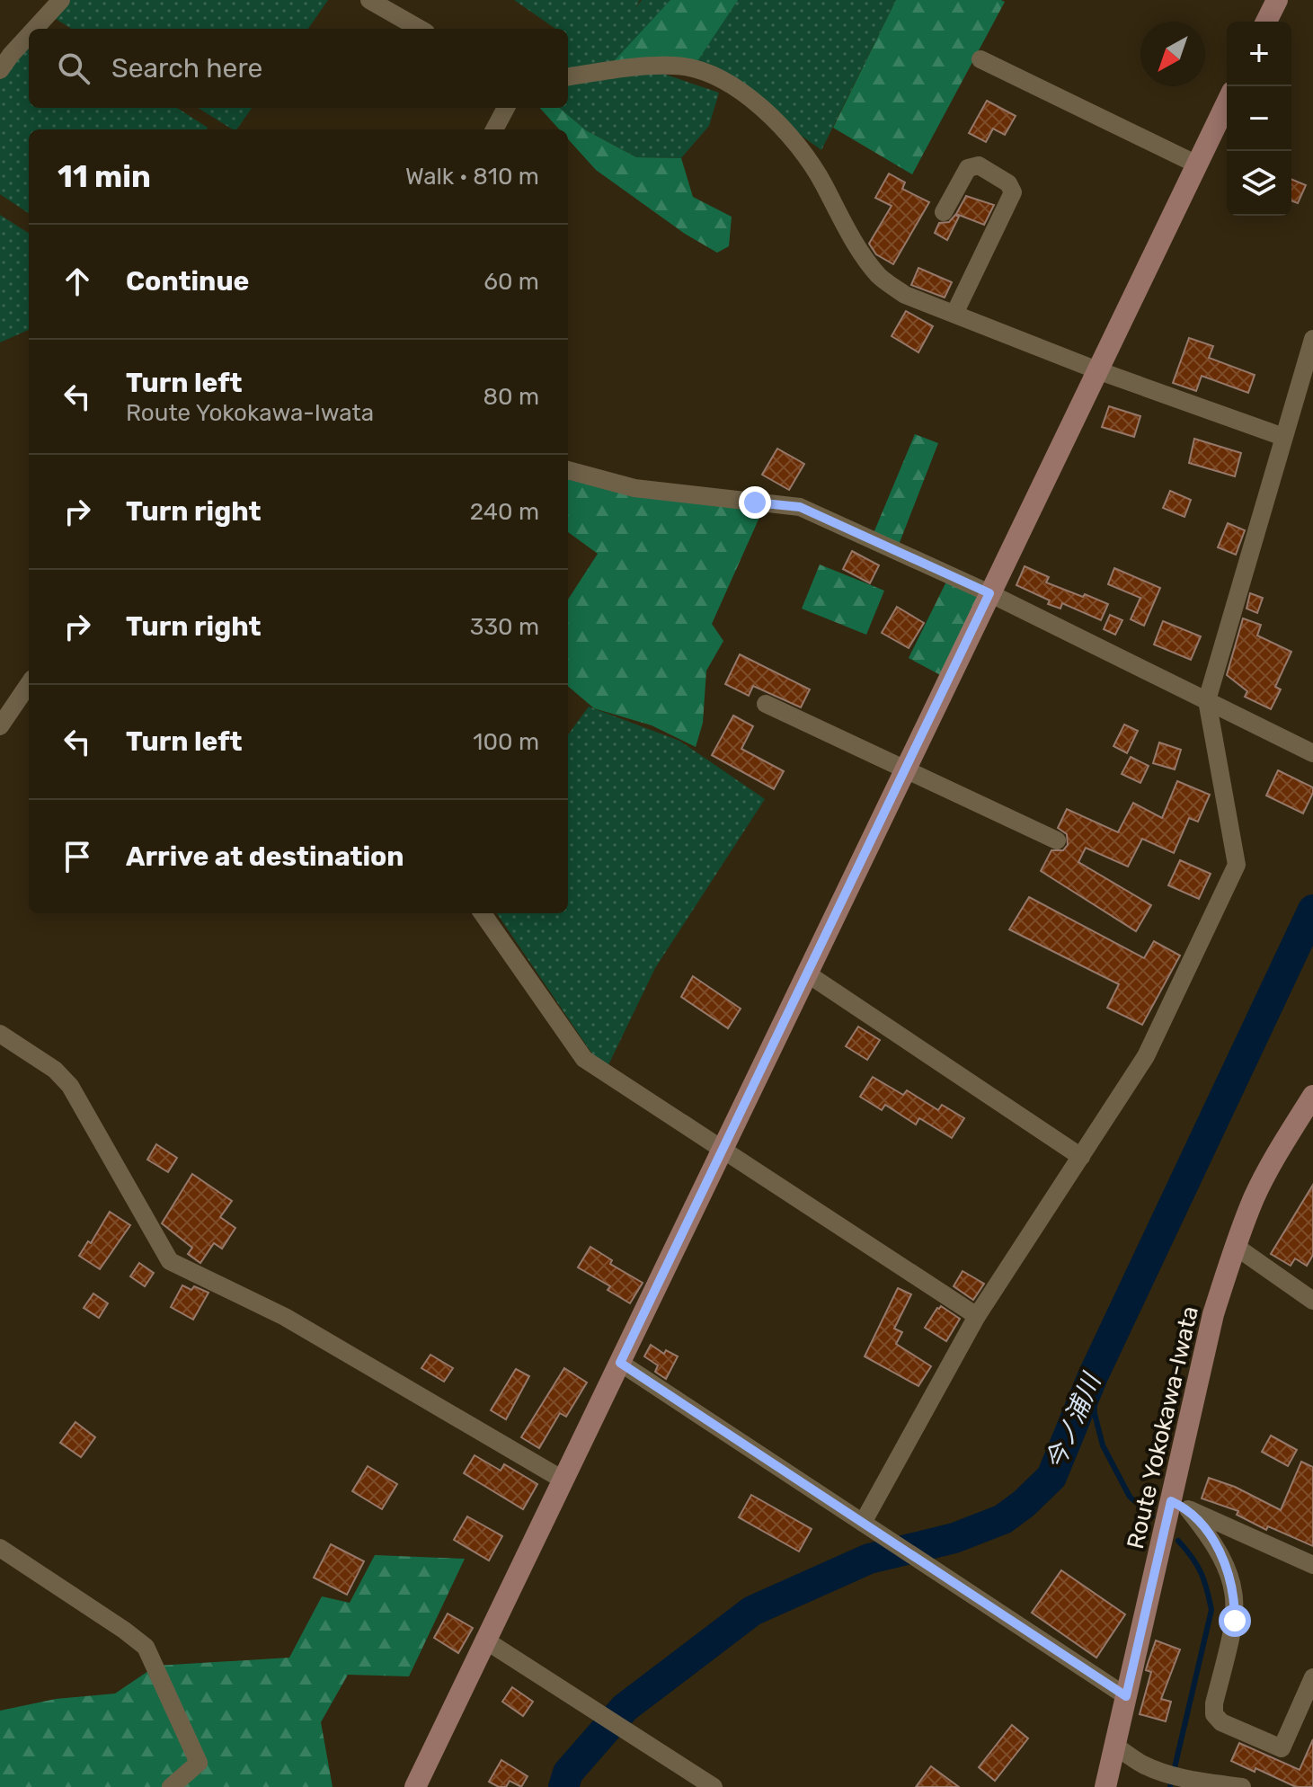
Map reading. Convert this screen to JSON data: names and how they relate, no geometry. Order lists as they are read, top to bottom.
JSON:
{
  "streets": {
    "street": ["Route Yokokawa-Iwata"]
  },
  "water": ["今ノ浦川"],
  "north": "bottom left",
  "page": {
    "map_buttons": ["+", "−"],
    "search": "Search here",
    "heading": ["11 min", "Walk · 810 m"],
    "list": [
      ["Continue", "60 m"],
      ["Turn left", "Route Yokokawa-Iwata", "80 m"],
      ["Turn right", "240 m"],
      ["Turn right", "330 m"],
      ["Turn left", "100 m"],
      "Arrive at destination"
    ]
  }
}
